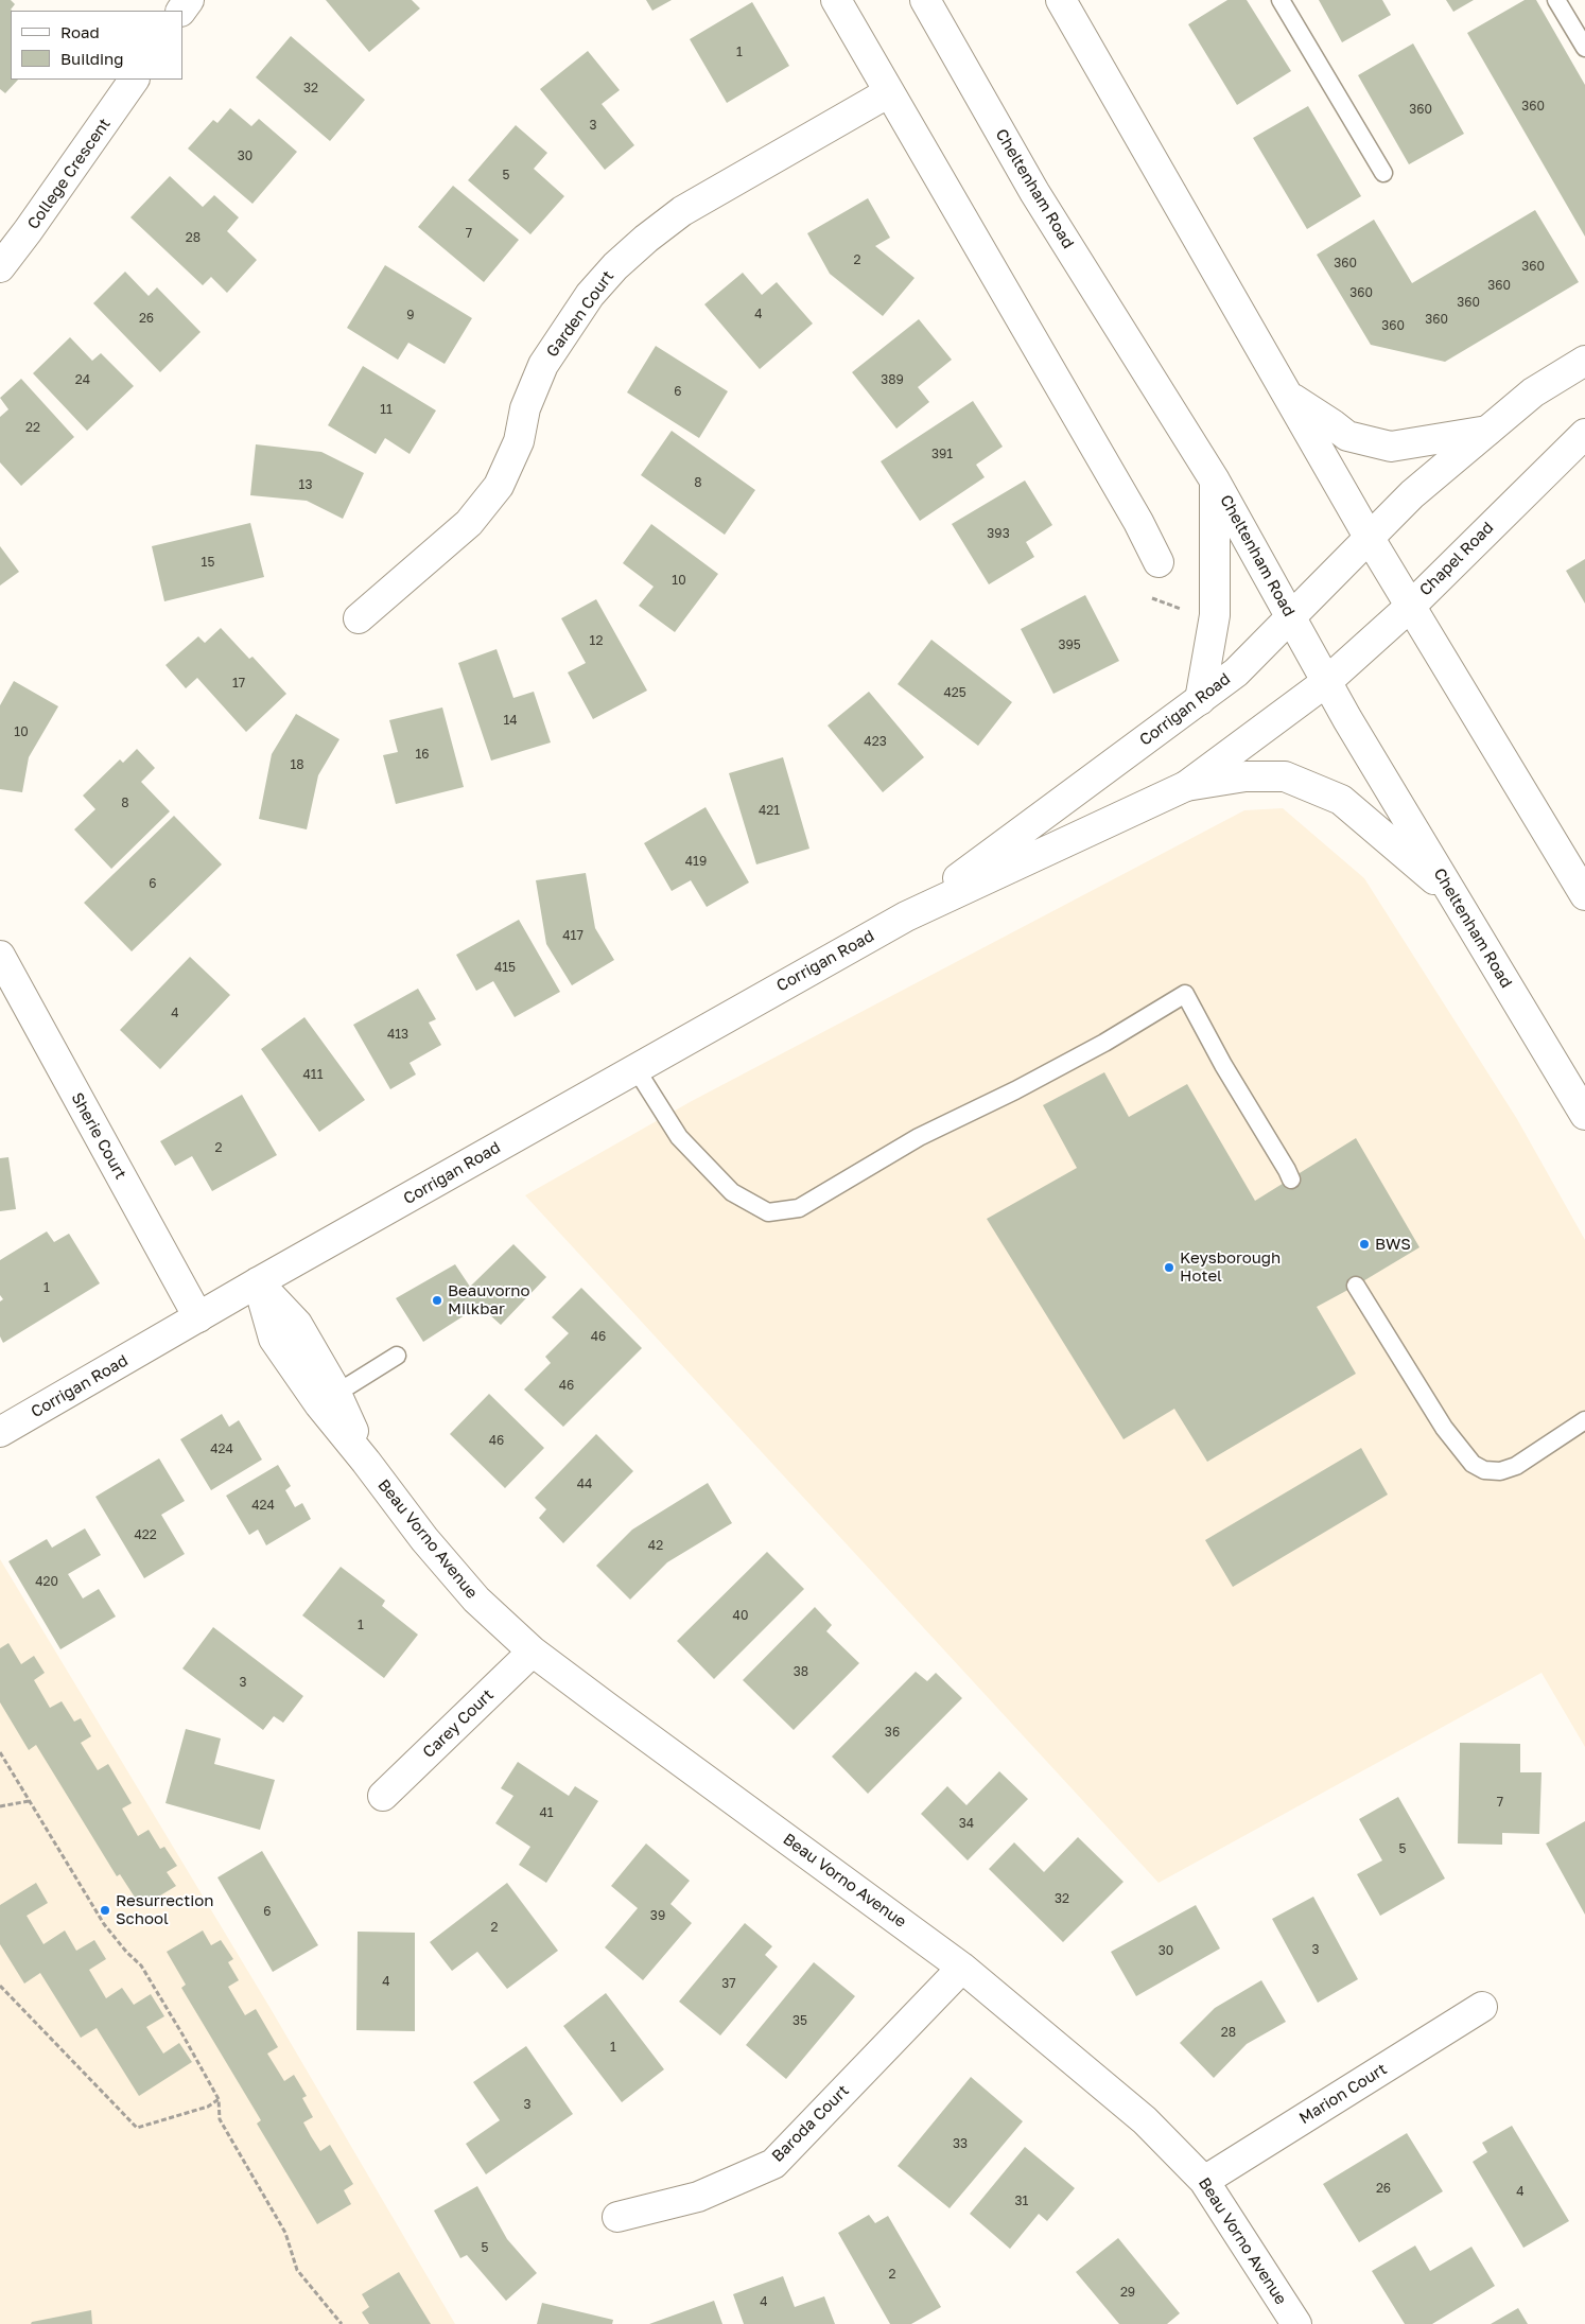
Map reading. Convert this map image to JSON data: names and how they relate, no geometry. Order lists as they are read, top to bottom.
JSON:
{
  "streets": {
    "main road": [
      "College Crescent",
      "Cheltenham Road",
      "Garden Court",
      "Chapel Road",
      "Corrigan Road",
      "Sherie Court",
      "Beau Vorno Avenue",
      "Carey Court",
      "Marion Court",
      "Baroda Court"
    ]
  },
  "crossings": [
    ["Cheltenham Road", "Chapel Road"],
    ["Cheltenham Road", "Corrigan Road"],
    ["Chapel Road", "Corrigan Road"],
    ["Corrigan Road", "Sherie Court"],
    ["Corrigan Road", "Beau Vorno Avenue"],
    ["Beau Vorno Avenue", "Carey Court"],
    ["Beau Vorno Avenue", "Marion Court"],
    ["Beau Vorno Avenue", "Baroda Court"]
  ],
  "places": [
    "BWS",
    "Keysborough Hotel",
    "Beauvorno Milkbar",
    "Resurrection School"
  ],
  "house_numbers": [
    "1",
    "32",
    "360",
    "360",
    "3",
    "30",
    "5",
    "7",
    "28",
    "2",
    "360",
    "360",
    "360",
    "360",
    "360",
    "4",
    "9",
    "26",
    "360",
    "360",
    "24",
    "389",
    "6",
    "11",
    "22",
    "391",
    "8",
    "13",
    "393",
    "15",
    "10",
    "12",
    "395",
    "17",
    "425",
    "14",
    "10",
    "423",
    "16",
    "18",
    "8",
    "421",
    "419",
    "6",
    "417",
    "415",
    "4",
    "413",
    "411",
    "2",
    "1",
    "46",
    "46",
    "46",
    "424",
    "44",
    "424",
    "422",
    "42",
    "420",
    "40",
    "1",
    "38",
    "3",
    "36",
    "7",
    "41",
    "34",
    "5",
    "32",
    "6",
    "39",
    "2",
    "3",
    "30",
    "4",
    "37",
    "35",
    "28",
    "1",
    "3",
    "33",
    "26",
    "4",
    "31",
    "5",
    "2",
    "29",
    "4"
  ],
  "legend": ["Road", "Building"]
}
